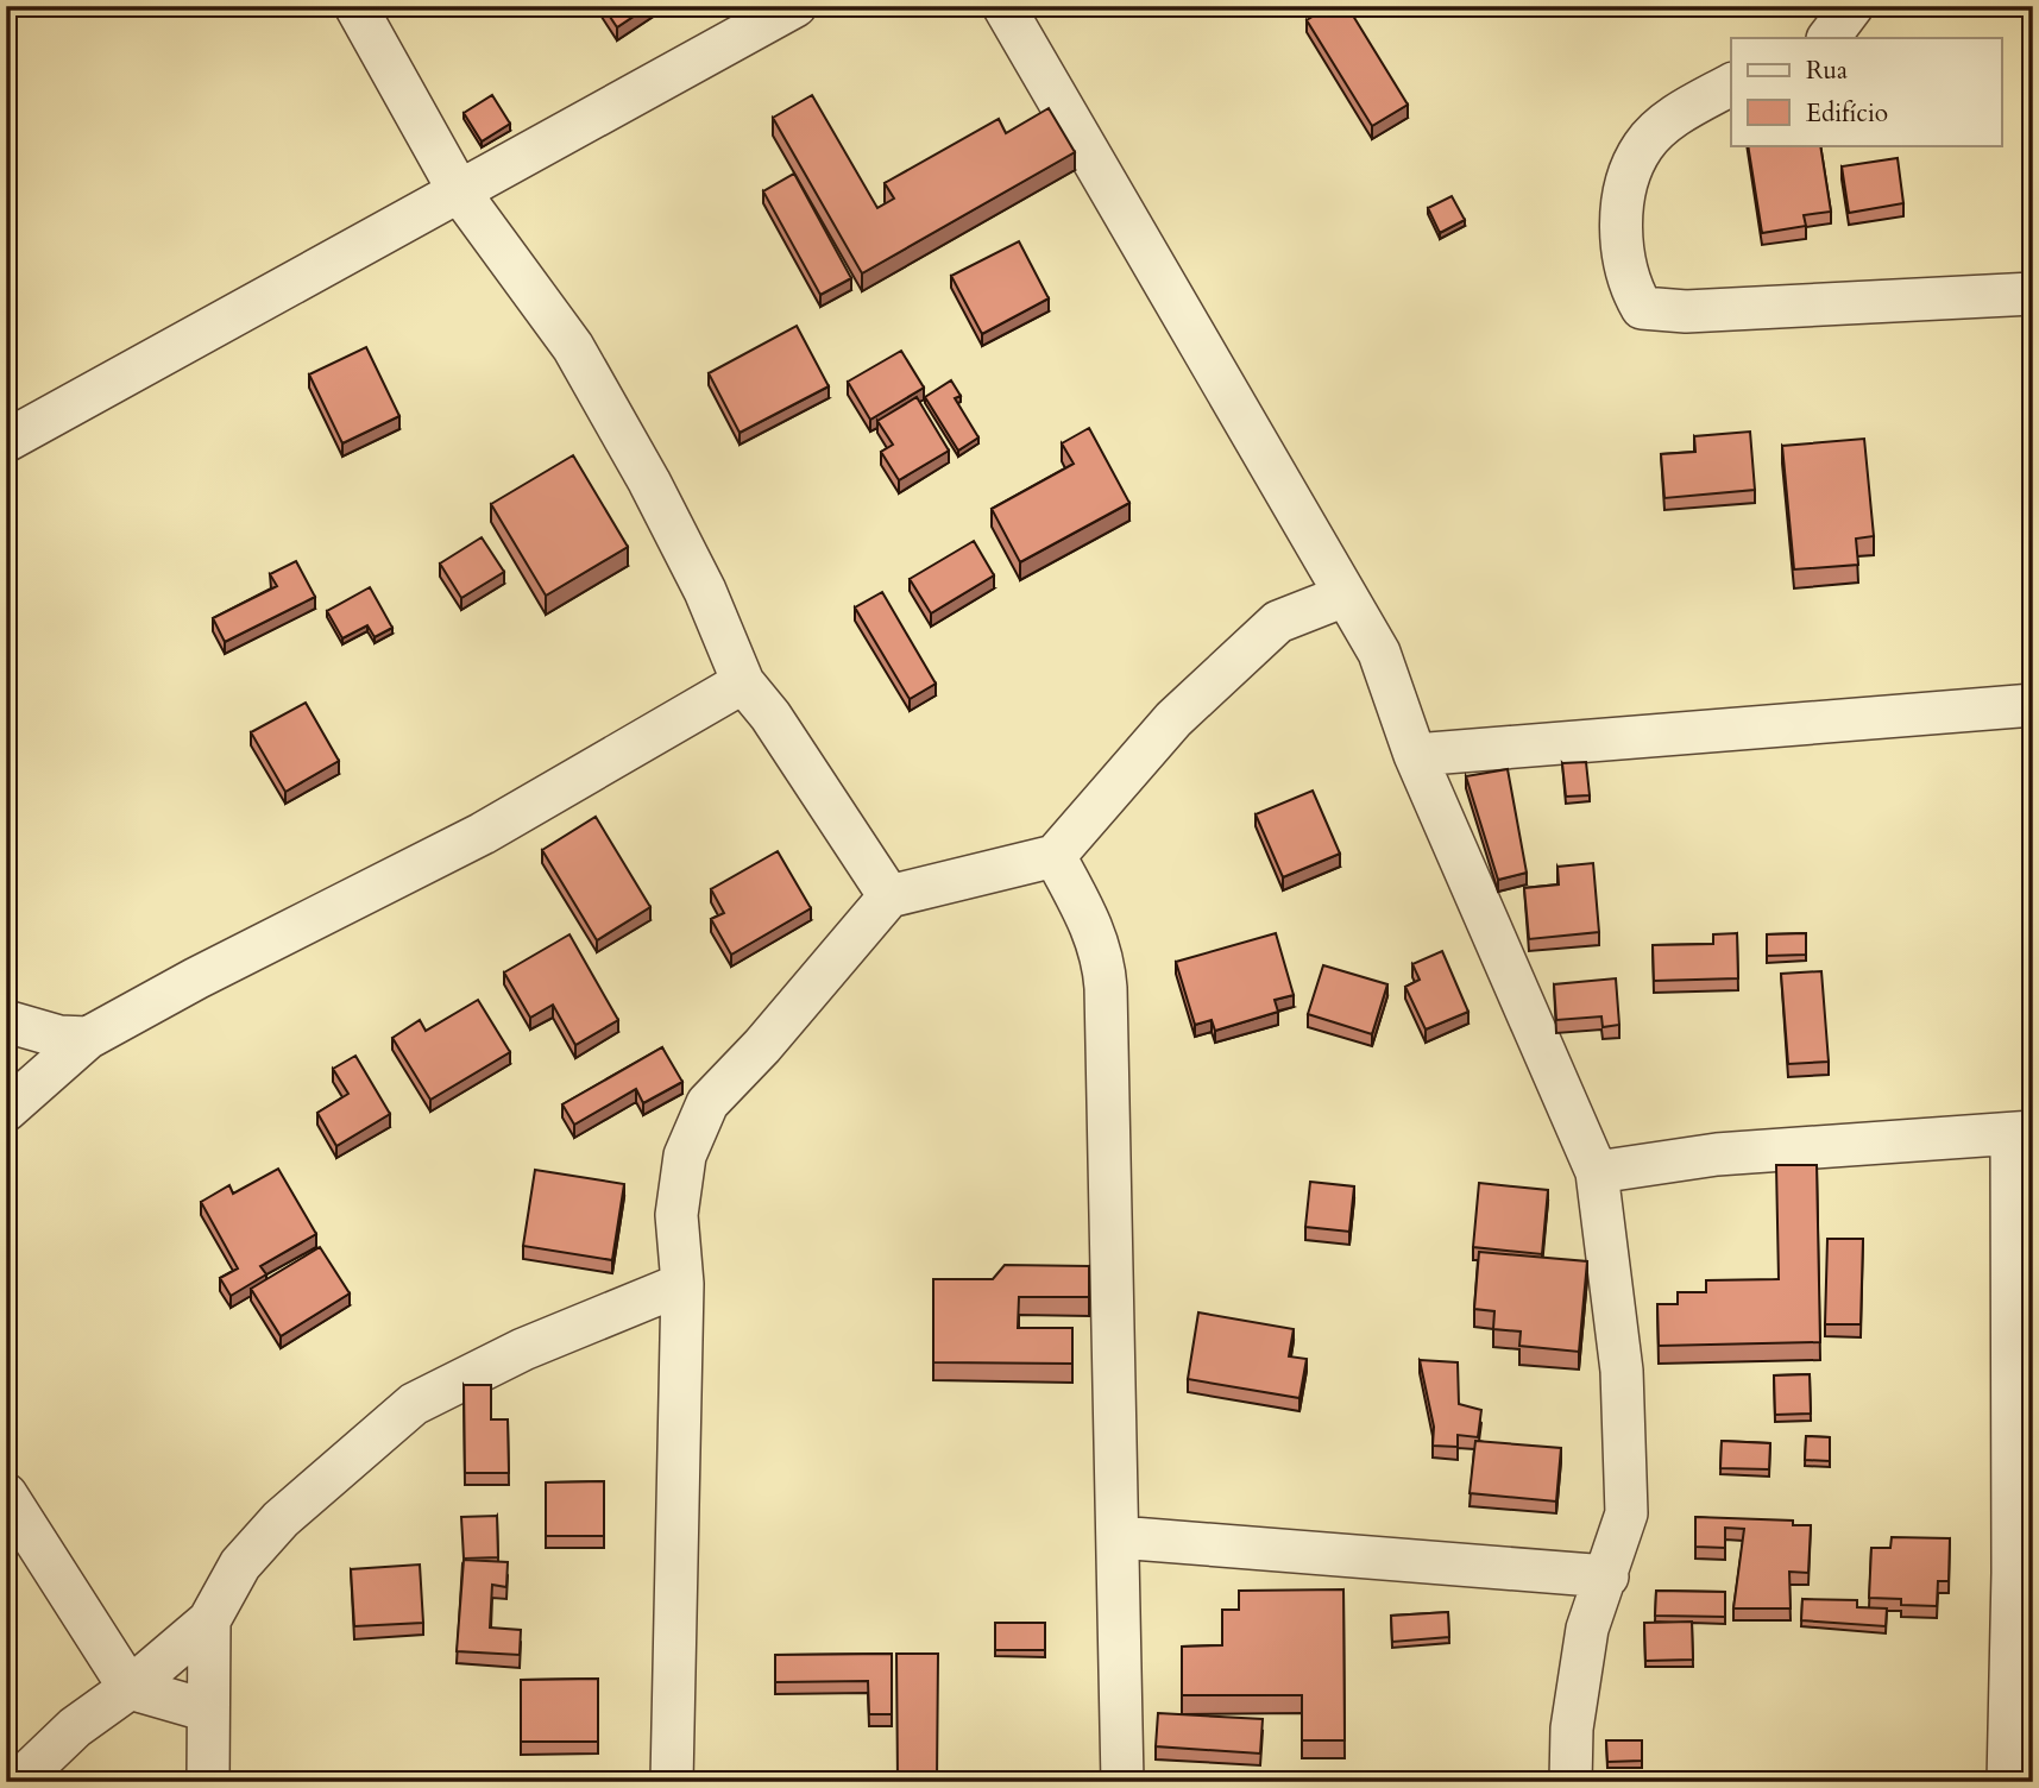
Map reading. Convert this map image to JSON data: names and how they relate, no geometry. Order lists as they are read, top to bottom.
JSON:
{
  "legend": ["Rua", "Edifício"]
}
